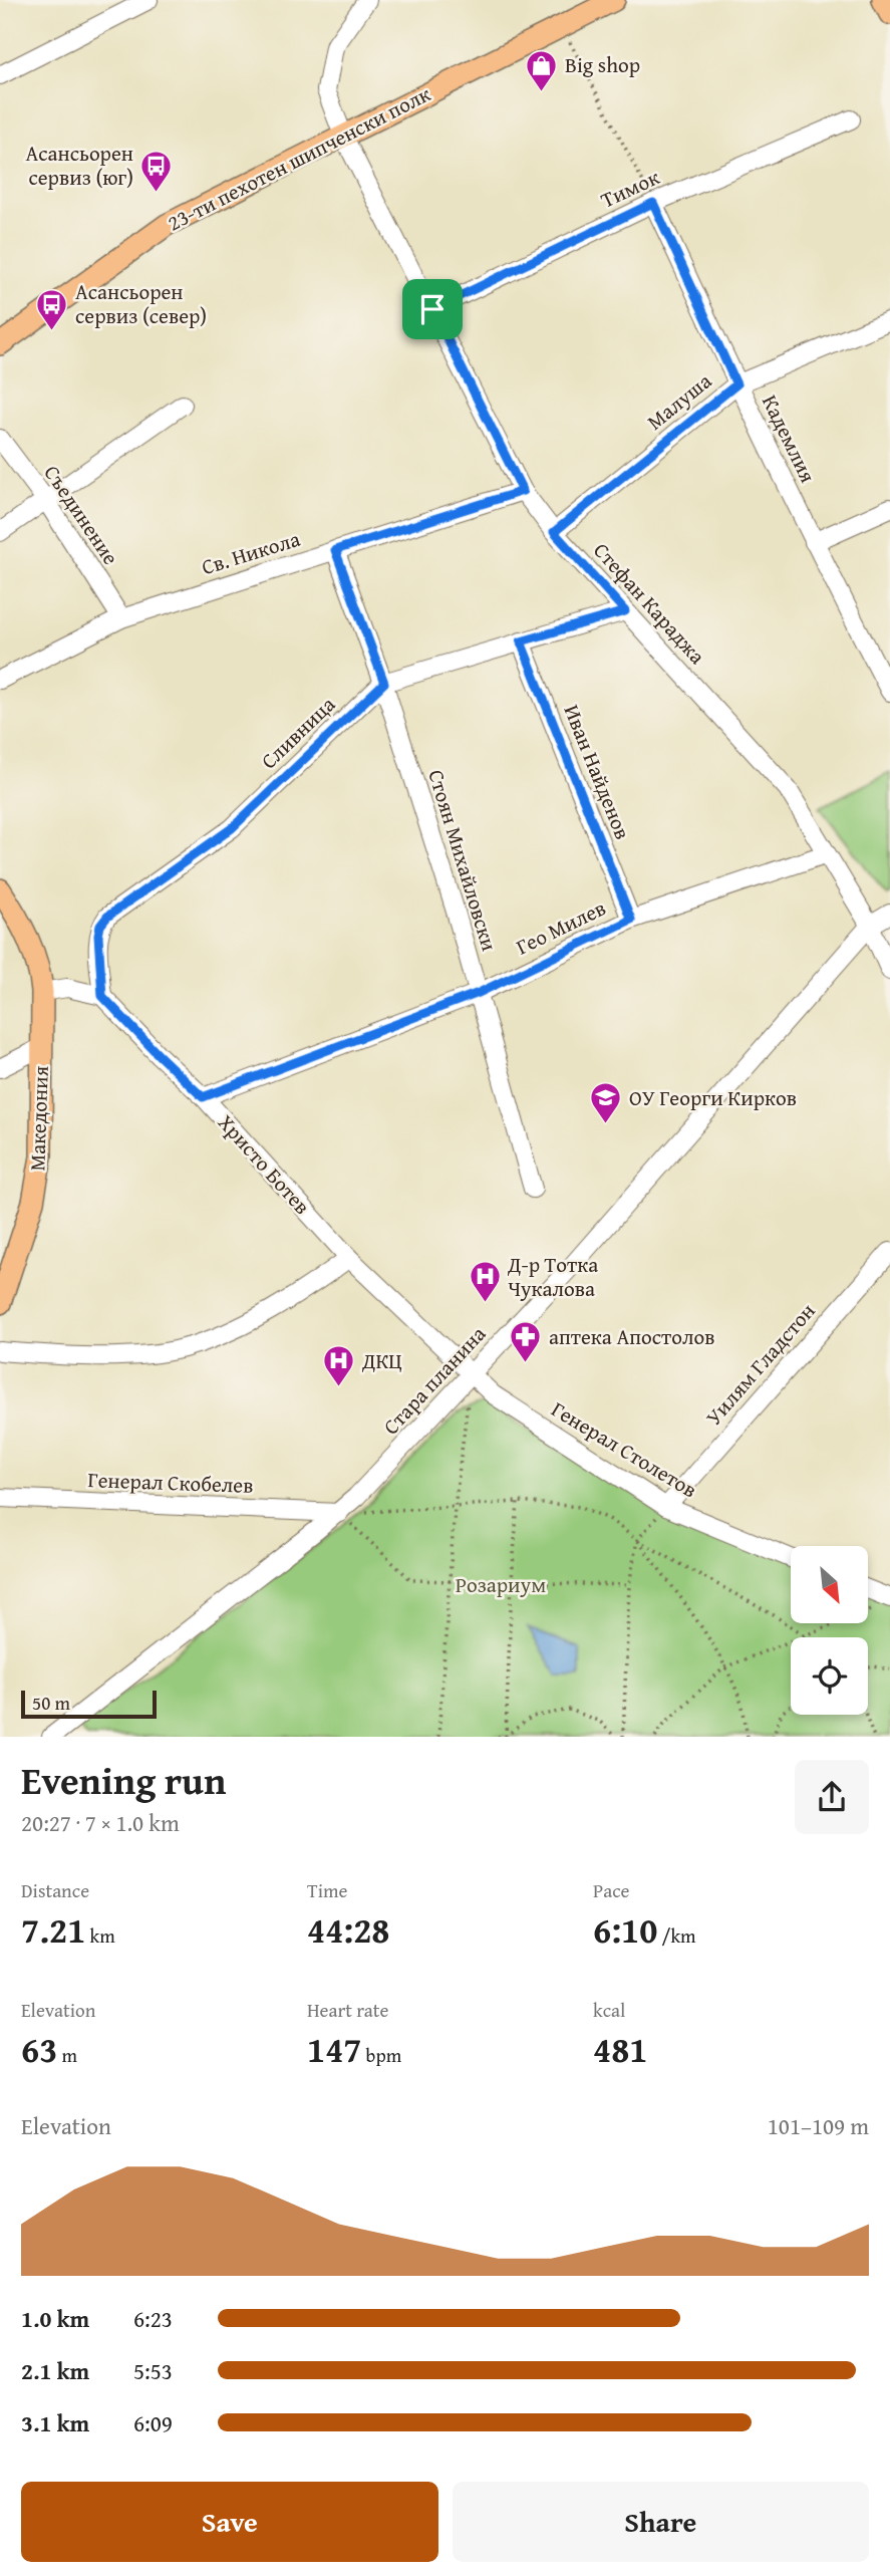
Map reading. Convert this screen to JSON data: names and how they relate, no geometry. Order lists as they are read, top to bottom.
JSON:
{
  "streets": {
    "main road": ["23-ти пехотен шипченски полк", "Македония"],
    "street": [
      "Тимок",
      "Малуша",
      "Кадемлия",
      "Съединение",
      "Св. Никола",
      "Стефан Караджа",
      "Сливница",
      "Иван Найденов",
      "Стоян Михайловски",
      "Гео Милев",
      "Христо Ботев",
      "Уилям Гладстон",
      "Стара планина",
      "Генерал Столетов",
      "Генерал Скобелев"
    ]
  },
  "crossings": [
    ["23-ти пехотен шипченски полк", "Стефан Караджа"],
    ["Тимок", "Кадемлия"],
    ["Тимок", "Стефан Караджа"],
    ["Малуша", "Кадемлия"],
    ["Малуша", "Стефан Караджа"],
    ["Съединение", "Св. Никола"],
    ["Св. Никола", "Стефан Караджа"],
    ["Св. Никола", "Стоян Михайловски"],
    ["Стефан Караджа", "Сливница"],
    ["Стефан Караджа", "Гео Милев"],
    ["Стефан Караджа", "Стара планина"],
    ["Сливница", "Иван Найденов"],
    ["Сливница", "Стоян Михайловски"],
    ["Сливница", "Христо Ботев"],
    ["Иван Найденов", "Гео Милев"],
    ["Стоян Михайловски", "Гео Милев"],
    ["Гео Милев", "Христо Ботев"],
    ["Христо Ботев", "Стара планина"],
    ["Христо Ботев", "Генерал Столетов"],
    ["Уилям Гладстон", "Генерал Столетов"],
    ["Стара планина", "Генерал Столетов"],
    ["Стара планина", "Генерал Скобелев"]
  ],
  "parks": ["Розариум"],
  "places": {
    "shop": ["Big shop"],
    "bus stop": ["Асансьорен сервиз (юг)", "Асансьорен сервиз (север)"],
    "school or university": ["ОУ Георги Кирков"],
    "hospital": ["Д-р Тотка Чукалова", "ДКЦ"],
    "pharmacy": ["аптека Апостолов"]
  },
  "scale_bar": "50 m",
  "north": "bottom right",
  "page": {
    "scale": "50 m",
    "heading": ["Evening run", "20:27 · 7 × 1.0 km"],
    "stats": [
      ["Distance", "7.21 km"],
      ["Time", "44:28"],
      ["Pace", "6:10 /km"],
      ["Elevation", "63 m"],
      ["Heart rate", "147 bpm"],
      ["kcal", "481"]
    ],
    "chart": ["Elevation", "101–109 m"],
    "list": [
      {
        "name": "1.0 km",
        "note": "6:23"
      },
      {
        "name": "2.1 km",
        "note": "5:53"
      },
      {
        "name": "3.1 km",
        "note": "6:09"
      }
    ],
    "buttons": ["Save", "Share"]
  }
}
